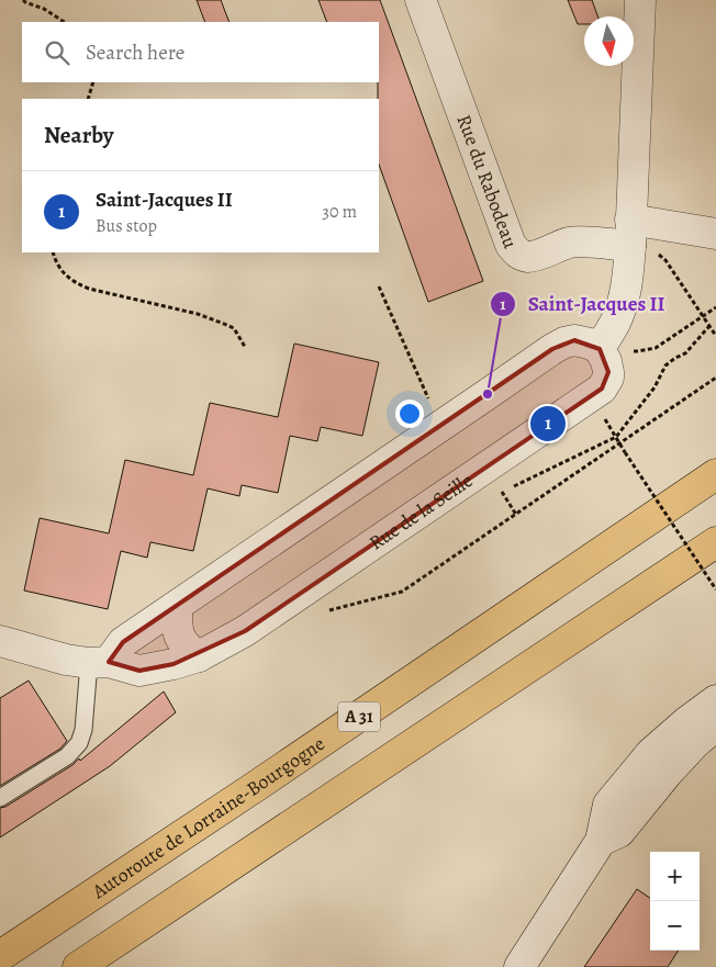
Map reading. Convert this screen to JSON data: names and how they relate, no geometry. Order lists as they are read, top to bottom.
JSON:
{
  "streets": {
    "highway": ["A 31", "Autoroute de Lorraine-Bourgogne"],
    "street": ["Rue du Rabodeau", "Rue de la Seille"]
  },
  "places": ["Saint-Jacques II"],
  "north": "bottom",
  "page": {
    "search": "Search here",
    "heading": "Nearby",
    "list": [
      {
        "mark": "1",
        "name": "Saint-Jacques II",
        "note": "Bus stop",
        "value": "30 m"
      }
    ],
    "pins": "1",
    "map_buttons": ["+", "−"]
  }
}
